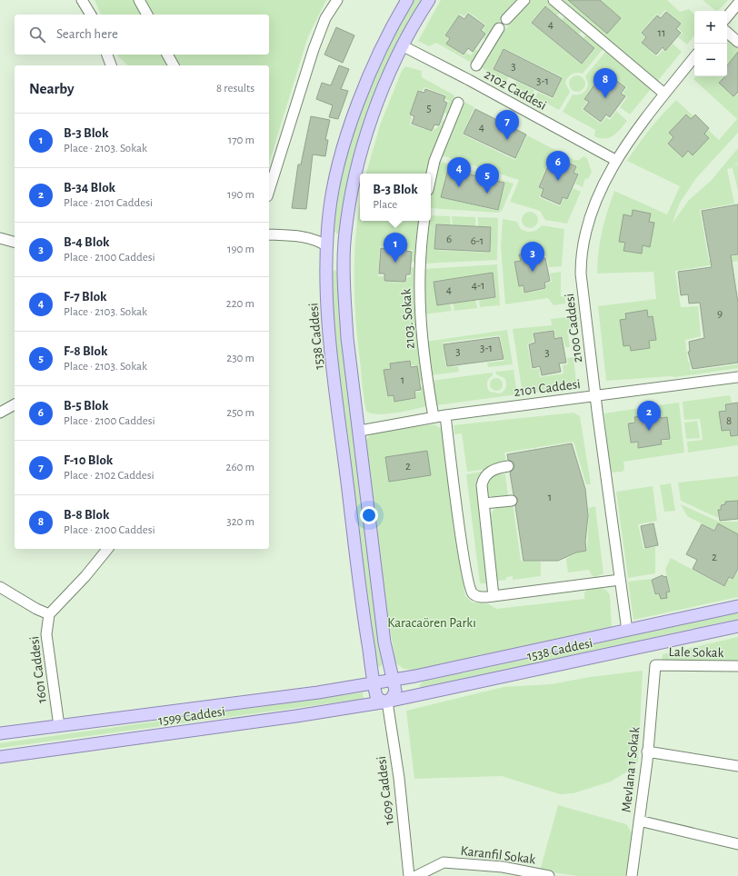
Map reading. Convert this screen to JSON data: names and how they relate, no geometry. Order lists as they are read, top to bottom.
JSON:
{
  "streets": {
    "main road": ["1538 Caddesi", "1599 Caddesi"],
    "street": [
      "2102 Caddesi",
      "2103. Sokak",
      "2100 Caddesi",
      "2101 Caddesi",
      "Lale Sokak",
      "1601 Caddesi",
      "Mevlana 1 Sokak",
      "1609 Caddesi",
      "Karanfil Sokak"
    ]
  },
  "crossings": [
    ["2102 Caddesi", "2100 Caddesi"],
    ["2103. Sokak", "2101 Caddesi"],
    ["2100 Caddesi", "1538 Caddesi"],
    ["2100 Caddesi", "2101 Caddesi"],
    ["1538 Caddesi", "1599 Caddesi"],
    ["1538 Caddesi", "1609 Caddesi"],
    ["Lale Sokak", "Mevlana 1 Sokak"],
    ["1601 Caddesi", "1599 Caddesi"],
    ["1599 Caddesi", "1609 Caddesi"]
  ],
  "parks": ["Karacaören Parkı"],
  "house_numbers": [
    "4",
    "11",
    "3",
    "3-1",
    "5",
    "4",
    "6",
    "6-1",
    "4-1",
    "4",
    "9",
    "3-1",
    "3",
    "3",
    "1",
    "8",
    "2",
    "1",
    "2"
  ],
  "page": {
    "map_buttons": ["+", "−"],
    "search": "Search here",
    "heading": ["Nearby", "8 results"],
    "pins": [
      "8",
      "7",
      "6",
      "4",
      "5",
      "1",
      "3",
      "2"
    ],
    "list": [
      {
        "mark": "1",
        "name": "B-3 Blok",
        "note": "Place · 2103. Sokak",
        "value": "170 m"
      },
      {
        "mark": "2",
        "name": "B-34 Blok",
        "note": "Place · 2101 Caddesi",
        "value": "190 m"
      },
      {
        "mark": "3",
        "name": "B-4 Blok",
        "note": "Place · 2100 Caddesi",
        "value": "190 m"
      },
      {
        "mark": "4",
        "name": "F-7 Blok",
        "note": "Place · 2103. Sokak",
        "value": "220 m"
      },
      {
        "mark": "5",
        "name": "F-8 Blok",
        "note": "Place · 2103. Sokak",
        "value": "230 m"
      },
      {
        "mark": "6",
        "name": "B-5 Blok",
        "note": "Place · 2100 Caddesi",
        "value": "250 m"
      },
      {
        "mark": "7",
        "name": "F-10 Blok",
        "note": "Place · 2102 Caddesi",
        "value": "260 m"
      },
      {
        "mark": "8",
        "name": "B-8 Blok",
        "note": "Place · 2100 Caddesi",
        "value": "320 m"
      }
    ],
    "popup": ["B-3 Blok", "Place"]
  }
}
